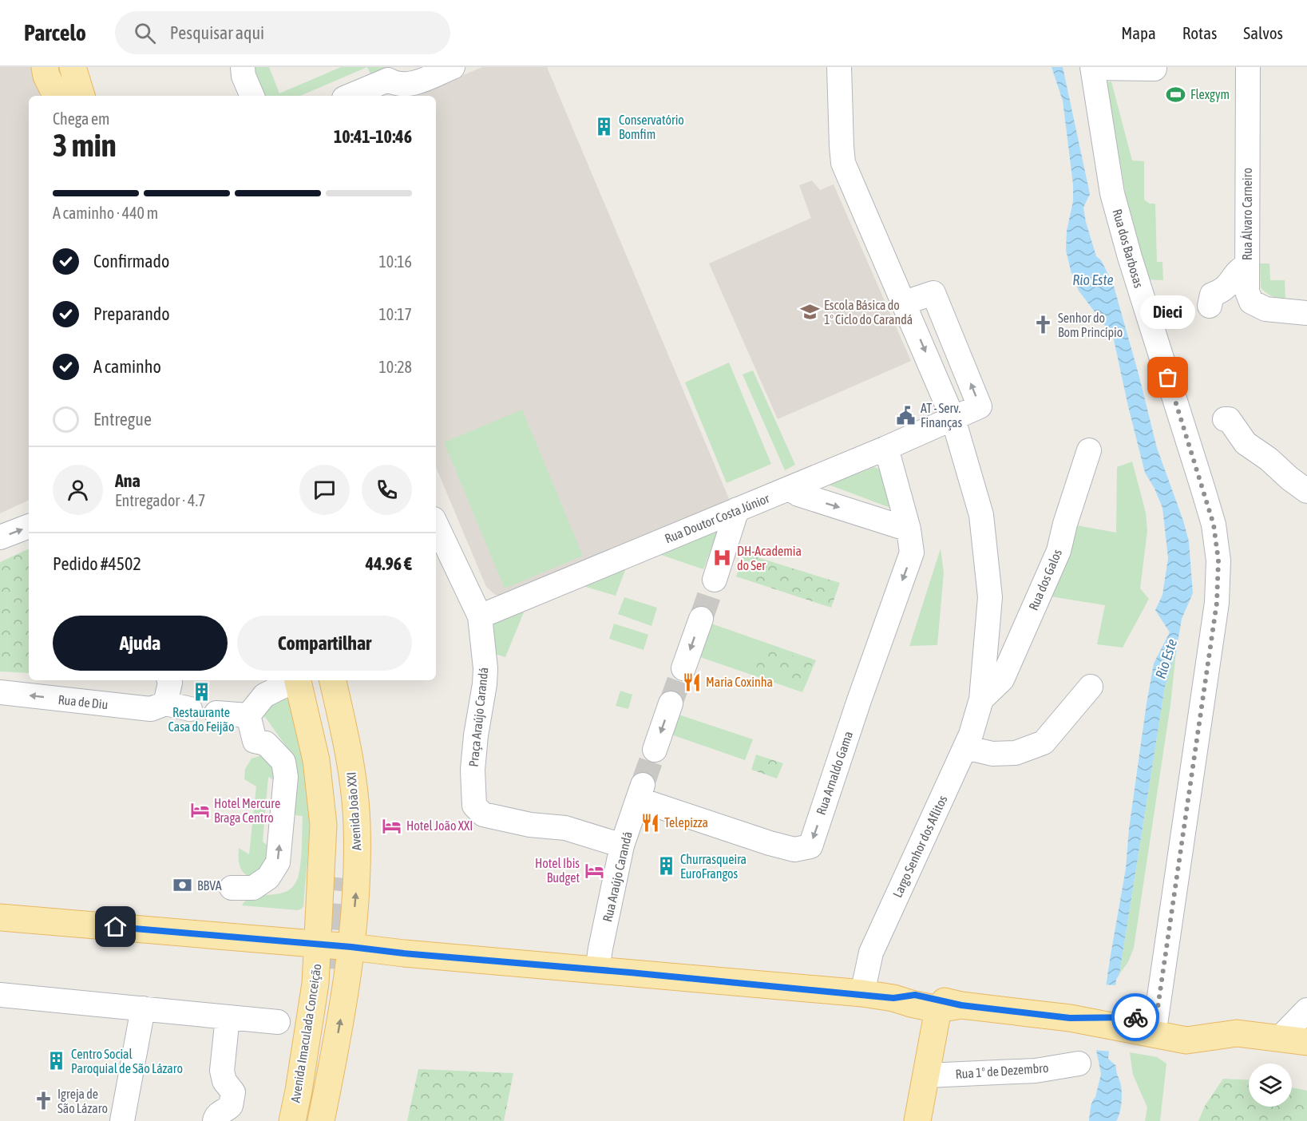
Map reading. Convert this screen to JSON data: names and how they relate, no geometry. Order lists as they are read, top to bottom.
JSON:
{
  "streets": {
    "main road": ["Avenida João XXI", "Avenida Imaculada Conceição"],
    "street": [
      "Rua Álvaro Carneiro",
      "Rua dos Barbosas",
      "Rua Doutor Costa Júnior",
      "Rua dos Galos",
      "Rua de Diu",
      "Praça Araújo Carandá",
      "Rua Arnaldo Gama",
      "Largo Senhor dos Aflitos",
      "Rua Araújo Carandá",
      "Rua 1º de Dezembro"
    ]
  },
  "crossings": [
    ["Rua Doutor Costa Júnior", "Praça Araújo Carandá"],
    ["Rua Doutor Costa Júnior", "Largo Senhor dos Aflitos"],
    ["Rua dos Galos", "Largo Senhor dos Aflitos"],
    ["Praça Araújo Carandá", "Rua Araújo Carandá"],
    ["Rua Arnaldo Gama", "Rua Araújo Carandá"]
  ],
  "one_way": ["Rua de Diu"],
  "water": ["Rio Este"],
  "places": {
    "sports": ["Flexgym"],
    "building": [
      "Conservatório Bomfim",
      "Restaurante Casa do Feijão",
      "Churrasqueira EuroFrangos",
      "Centro Social Paroquial de São Lázaro"
    ],
    "school or university": ["Escola Básica do 1º Ciclo do Carandá"],
    "church": ["Senhor do Bom Princípio", "Igreja de São Lázaro"],
    "other": ["Dieci"],
    "public building": ["AT - Serv. Finanças"],
    "hospital": ["DH-Academia do Ser"],
    "restaurant": ["Maria Coxinha", "Telepizza"],
    "hotel": ["Hotel Mercure Braga Centro", "Hotel João XXI", "Hotel Ibis Budget"],
    "bank": ["BBVA"]
  },
  "page": {
    "header": "Parcelo",
    "search": "Pesquisar aqui",
    "nav": ["Mapa", "Rotas", "Salvos"],
    "heading": ["3 min", "Chega em", "10:41–10:46"],
    "panel": [
      "Ana",
      "Entregador · 4.7",
      "Pedido #4502",
      "44.96 €"
    ],
    "bar": "A caminho · 440 m",
    "list": [
      ["Confirmado", "10:16"],
      ["Preparando", "10:17"],
      ["A caminho", "10:28"],
      "Entregue"
    ],
    "bubble": "Dieci",
    "buttons": ["Ajuda", "Compartilhar"]
  }
}
